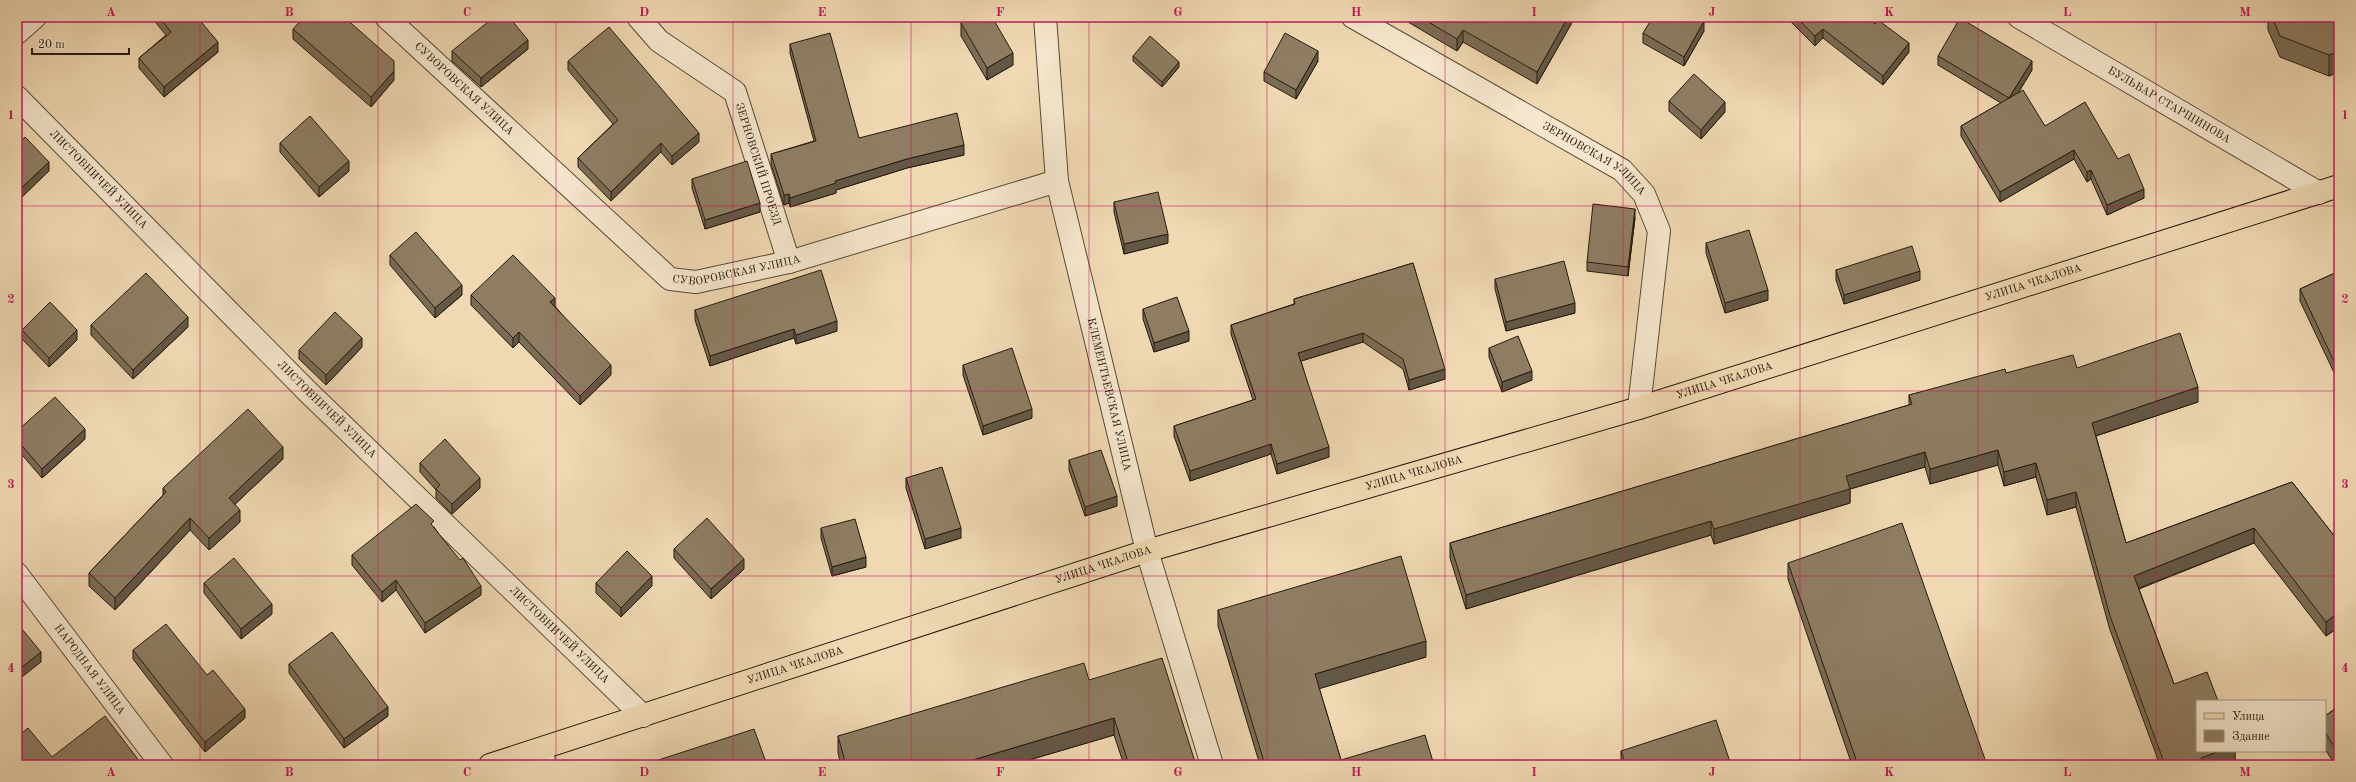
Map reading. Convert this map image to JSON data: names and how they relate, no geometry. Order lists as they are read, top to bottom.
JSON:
{
  "streets": {
    "main road": ["УЛИЦА ЧКАЛОВА"],
    "street": [
      "СУВОРОВСКАЯ УЛИЦА",
      "БУЛЬВАР СТАРШИНОВА",
      "ЗЕРНОВСКАЯ УЛИЦА",
      "ЗЕРНОВСКИЙ ПРОЕЗД",
      "ЛИСТОВНИЧЕЙ УЛИЦА",
      "КЛЕМЕНТЬЕВСКАЯ УЛИЦА",
      "НАРОДНАЯ УЛИЦА"
    ]
  },
  "crossings": [
    ["СУВОРОВСКАЯ УЛИЦА", "ЗЕРНОВСКИЙ ПРОЕЗД"],
    ["СУВОРОВСКАЯ УЛИЦА", "КЛЕМЕНТЬЕВСКАЯ УЛИЦА"],
    ["БУЛЬВАР СТАРШИНОВА", "УЛИЦА ЧКАЛОВА"],
    ["ЗЕРНОВСКАЯ УЛИЦА", "УЛИЦА ЧКАЛОВА"],
    ["ЛИСТОВНИЧЕЙ УЛИЦА", "УЛИЦА ЧКАЛОВА"],
    ["УЛИЦА ЧКАЛОВА", "КЛЕМЕНТЬЕВСКАЯ УЛИЦА"]
  ],
  "legend": ["Улица", "Здание"],
  "scale_bar": "20 m",
  "grid": {
    "columns": [
      "A",
      "B",
      "C",
      "D",
      "E",
      "F",
      "G",
      "H",
      "I",
      "J",
      "K",
      "L",
      "M"
    ],
    "rows": [
      "1",
      "2",
      "3",
      "4"
    ]
  }
}
